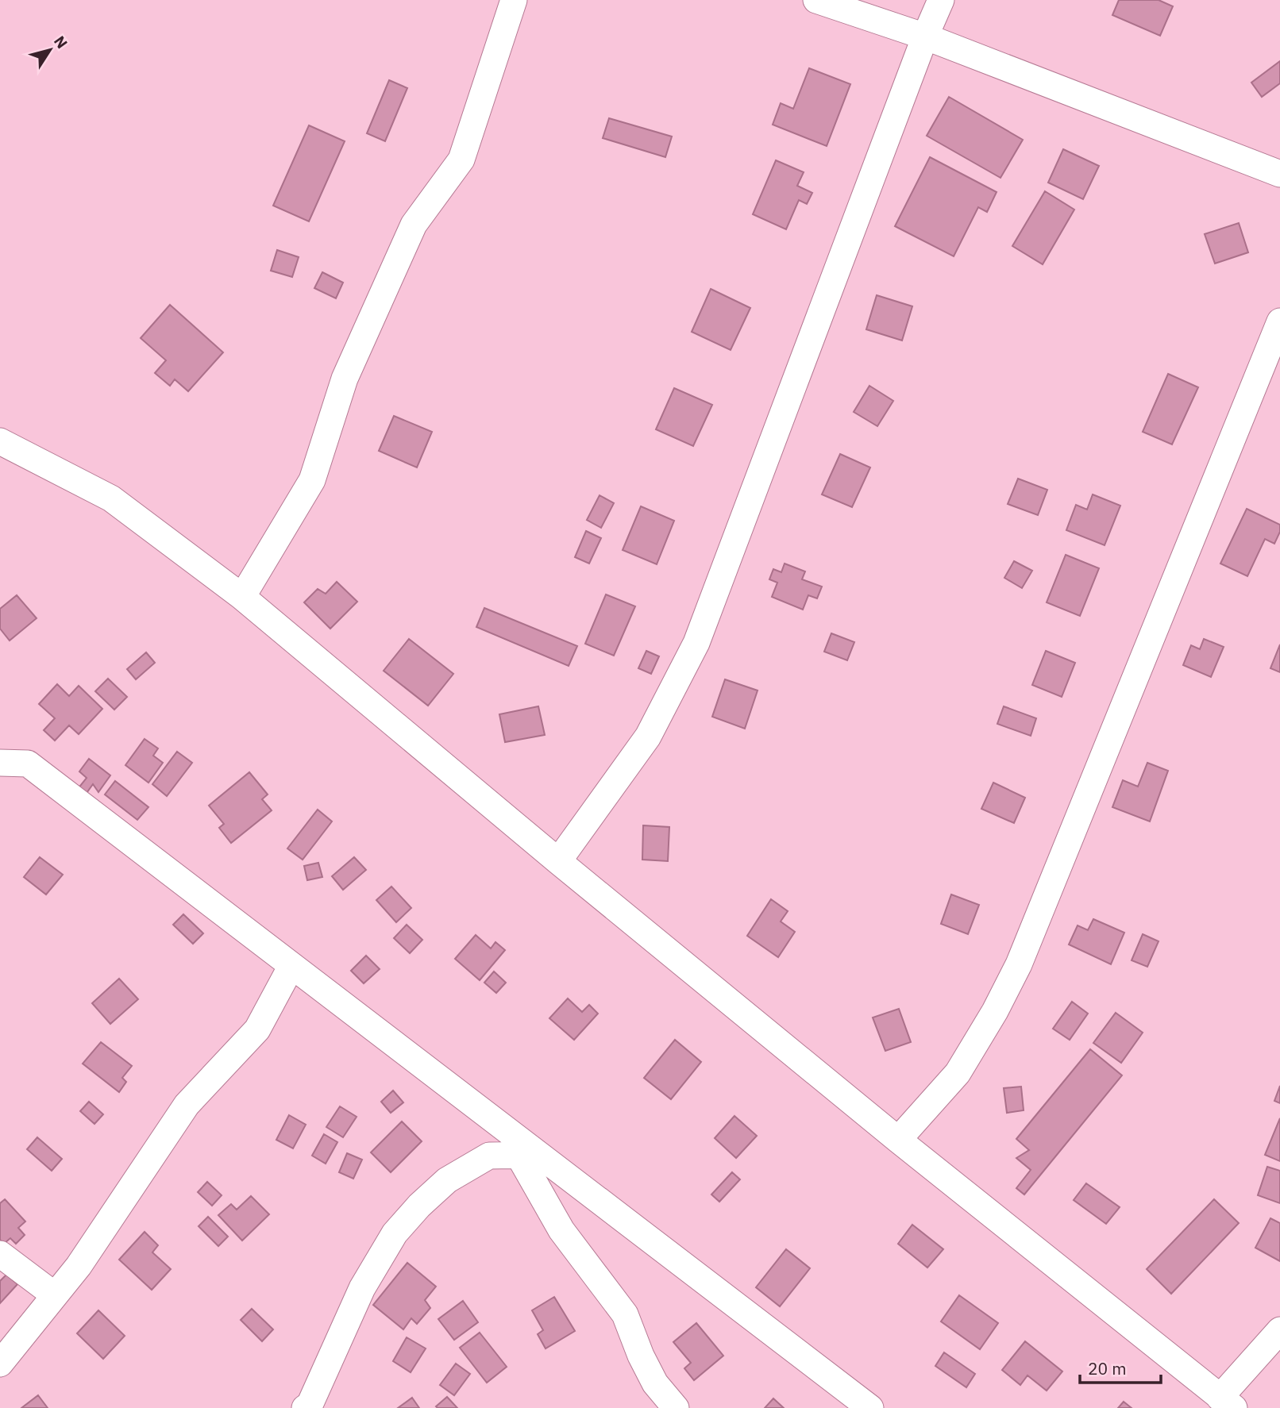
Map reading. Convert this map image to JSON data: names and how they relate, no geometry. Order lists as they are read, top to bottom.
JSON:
{
  "scale_bar": "20 m",
  "north": "top right"
}
